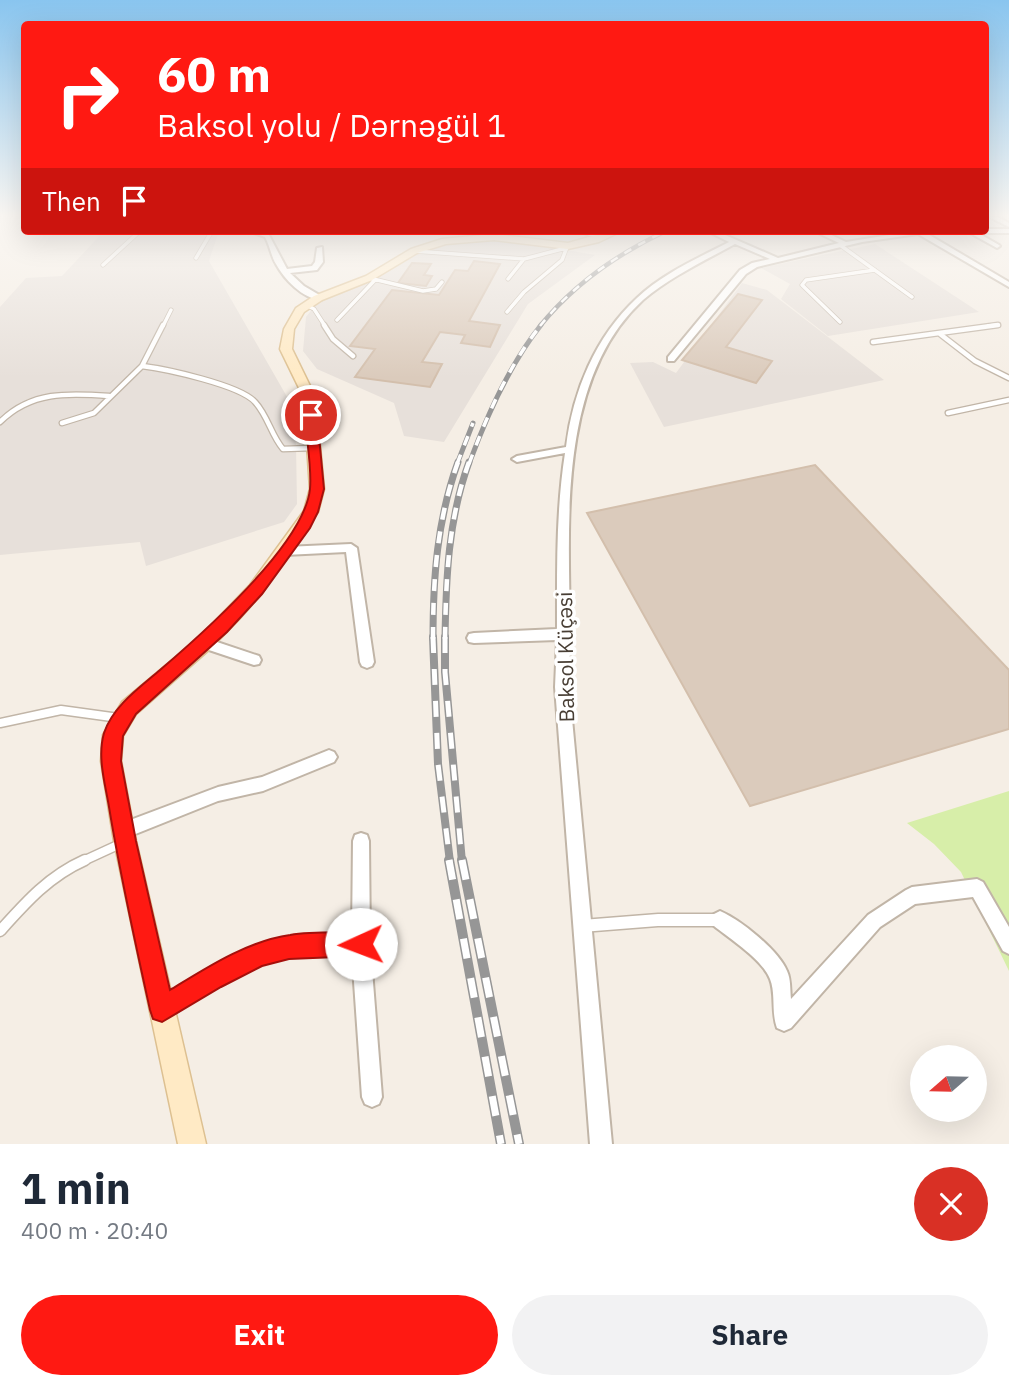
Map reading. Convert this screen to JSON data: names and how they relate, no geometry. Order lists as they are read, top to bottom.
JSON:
{
  "streets": {
    "street": ["Baksol Küçəsi"]
  },
  "north": "left",
  "page": {
    "turn": ["60 m", "Baksol yolu / Dərnəgül 1"],
    "then": "Then",
    "heading": ["1 min", "400 m · 20:40"],
    "buttons": ["Exit", "Share"]
  }
}
